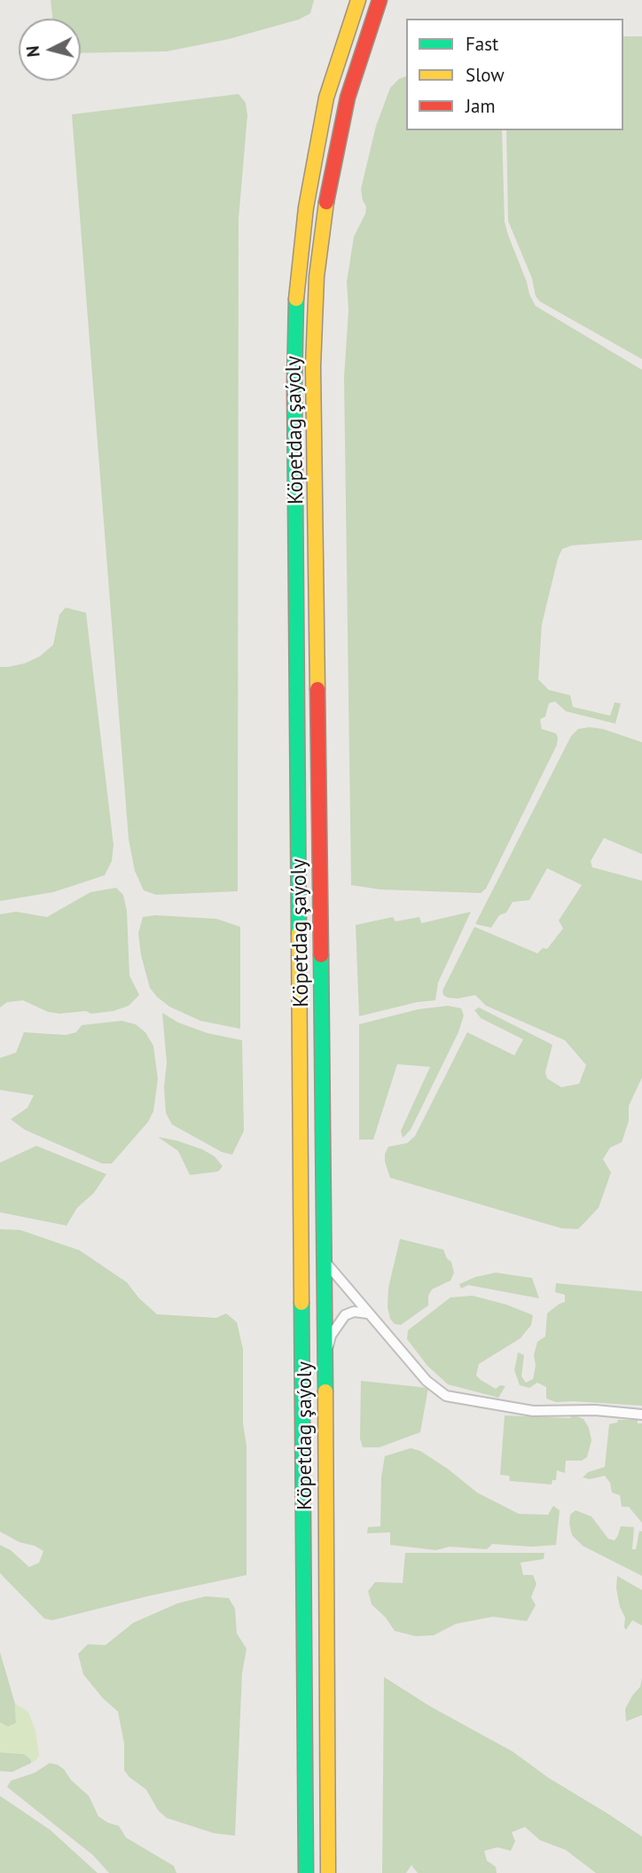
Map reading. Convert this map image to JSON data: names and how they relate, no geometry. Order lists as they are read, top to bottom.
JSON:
{
  "streets": {
    "main road": ["Köpetdag şaýoly"]
  },
  "legend": ["Fast", "Slow", "Jam"],
  "north": "left"
}
